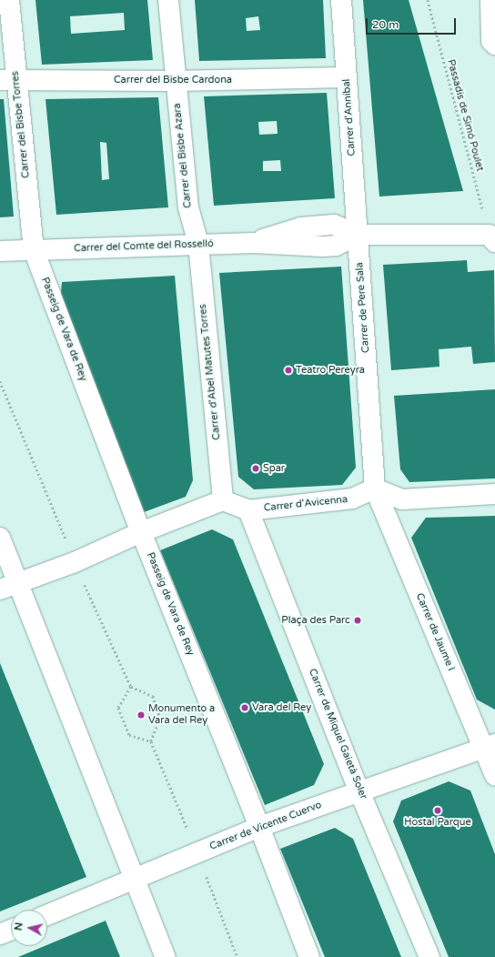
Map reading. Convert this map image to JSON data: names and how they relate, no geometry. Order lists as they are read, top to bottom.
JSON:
{
  "streets": {
    "street": [
      "Carrer del Bisbe Cardona",
      "Carrer d'Anníbal",
      "Carrer del Bisbe Torres",
      "Carrer del Bisbe Azara",
      "Carrer del Comte del Rosselló",
      "Carrer de Pere Sala",
      "Passeig de Vara de Rey",
      "Carrer d'Abel Matutes Torres",
      "Carrer d'Avicenna",
      "Carrer de Jaume I",
      "Carrer de Miquel Gaietà Soler",
      "Carrer de Vicente Cuervo"
    ],
    "path": ["Passadís de Simó Poulet"]
  },
  "crossings": [
    ["Carrer del Bisbe Cardona", "Carrer d'Anníbal"],
    ["Carrer del Bisbe Cardona", "Carrer del Bisbe Torres"],
    ["Carrer del Bisbe Cardona", "Carrer del Bisbe Azara"],
    ["Passadís de Simó Poulet", "Carrer del Comte del Rosselló"],
    ["Carrer d'Anníbal", "Carrer del Comte del Rosselló"],
    ["Carrer d'Anníbal", "Carrer de Pere Sala"],
    ["Carrer del Bisbe Torres", "Carrer del Comte del Rosselló"],
    ["Carrer del Bisbe Torres", "Passeig de Vara de Rey"],
    ["Carrer del Bisbe Azara", "Carrer del Comte del Rosselló"],
    ["Carrer del Bisbe Azara", "Carrer d'Abel Matutes Torres"],
    ["Carrer del Comte del Rosselló", "Carrer de Pere Sala"],
    ["Carrer del Comte del Rosselló", "Passeig de Vara de Rey"],
    ["Carrer del Comte del Rosselló", "Carrer d'Abel Matutes Torres"],
    ["Carrer de Pere Sala", "Carrer d'Avicenna"],
    ["Carrer de Pere Sala", "Carrer de Jaume I"],
    ["Passeig de Vara de Rey", "Carrer de Vicente Cuervo"],
    ["Carrer d'Abel Matutes Torres", "Carrer d'Avicenna"],
    ["Carrer d'Avicenna", "Carrer de Jaume I"],
    ["Carrer d'Avicenna", "Carrer de Miquel Gaietà Soler"],
    ["Carrer de Jaume I", "Carrer de Vicente Cuervo"],
    ["Carrer de Miquel Gaietà Soler", "Carrer de Vicente Cuervo"]
  ],
  "places": [
    "Teatro Pereyra",
    "Spar",
    "Plaça des Parc",
    "Vara del Rey",
    "Monumento a Vara del Rey",
    "Hostal Parque"
  ],
  "scale_bar": "20 m",
  "north": "left"
}
